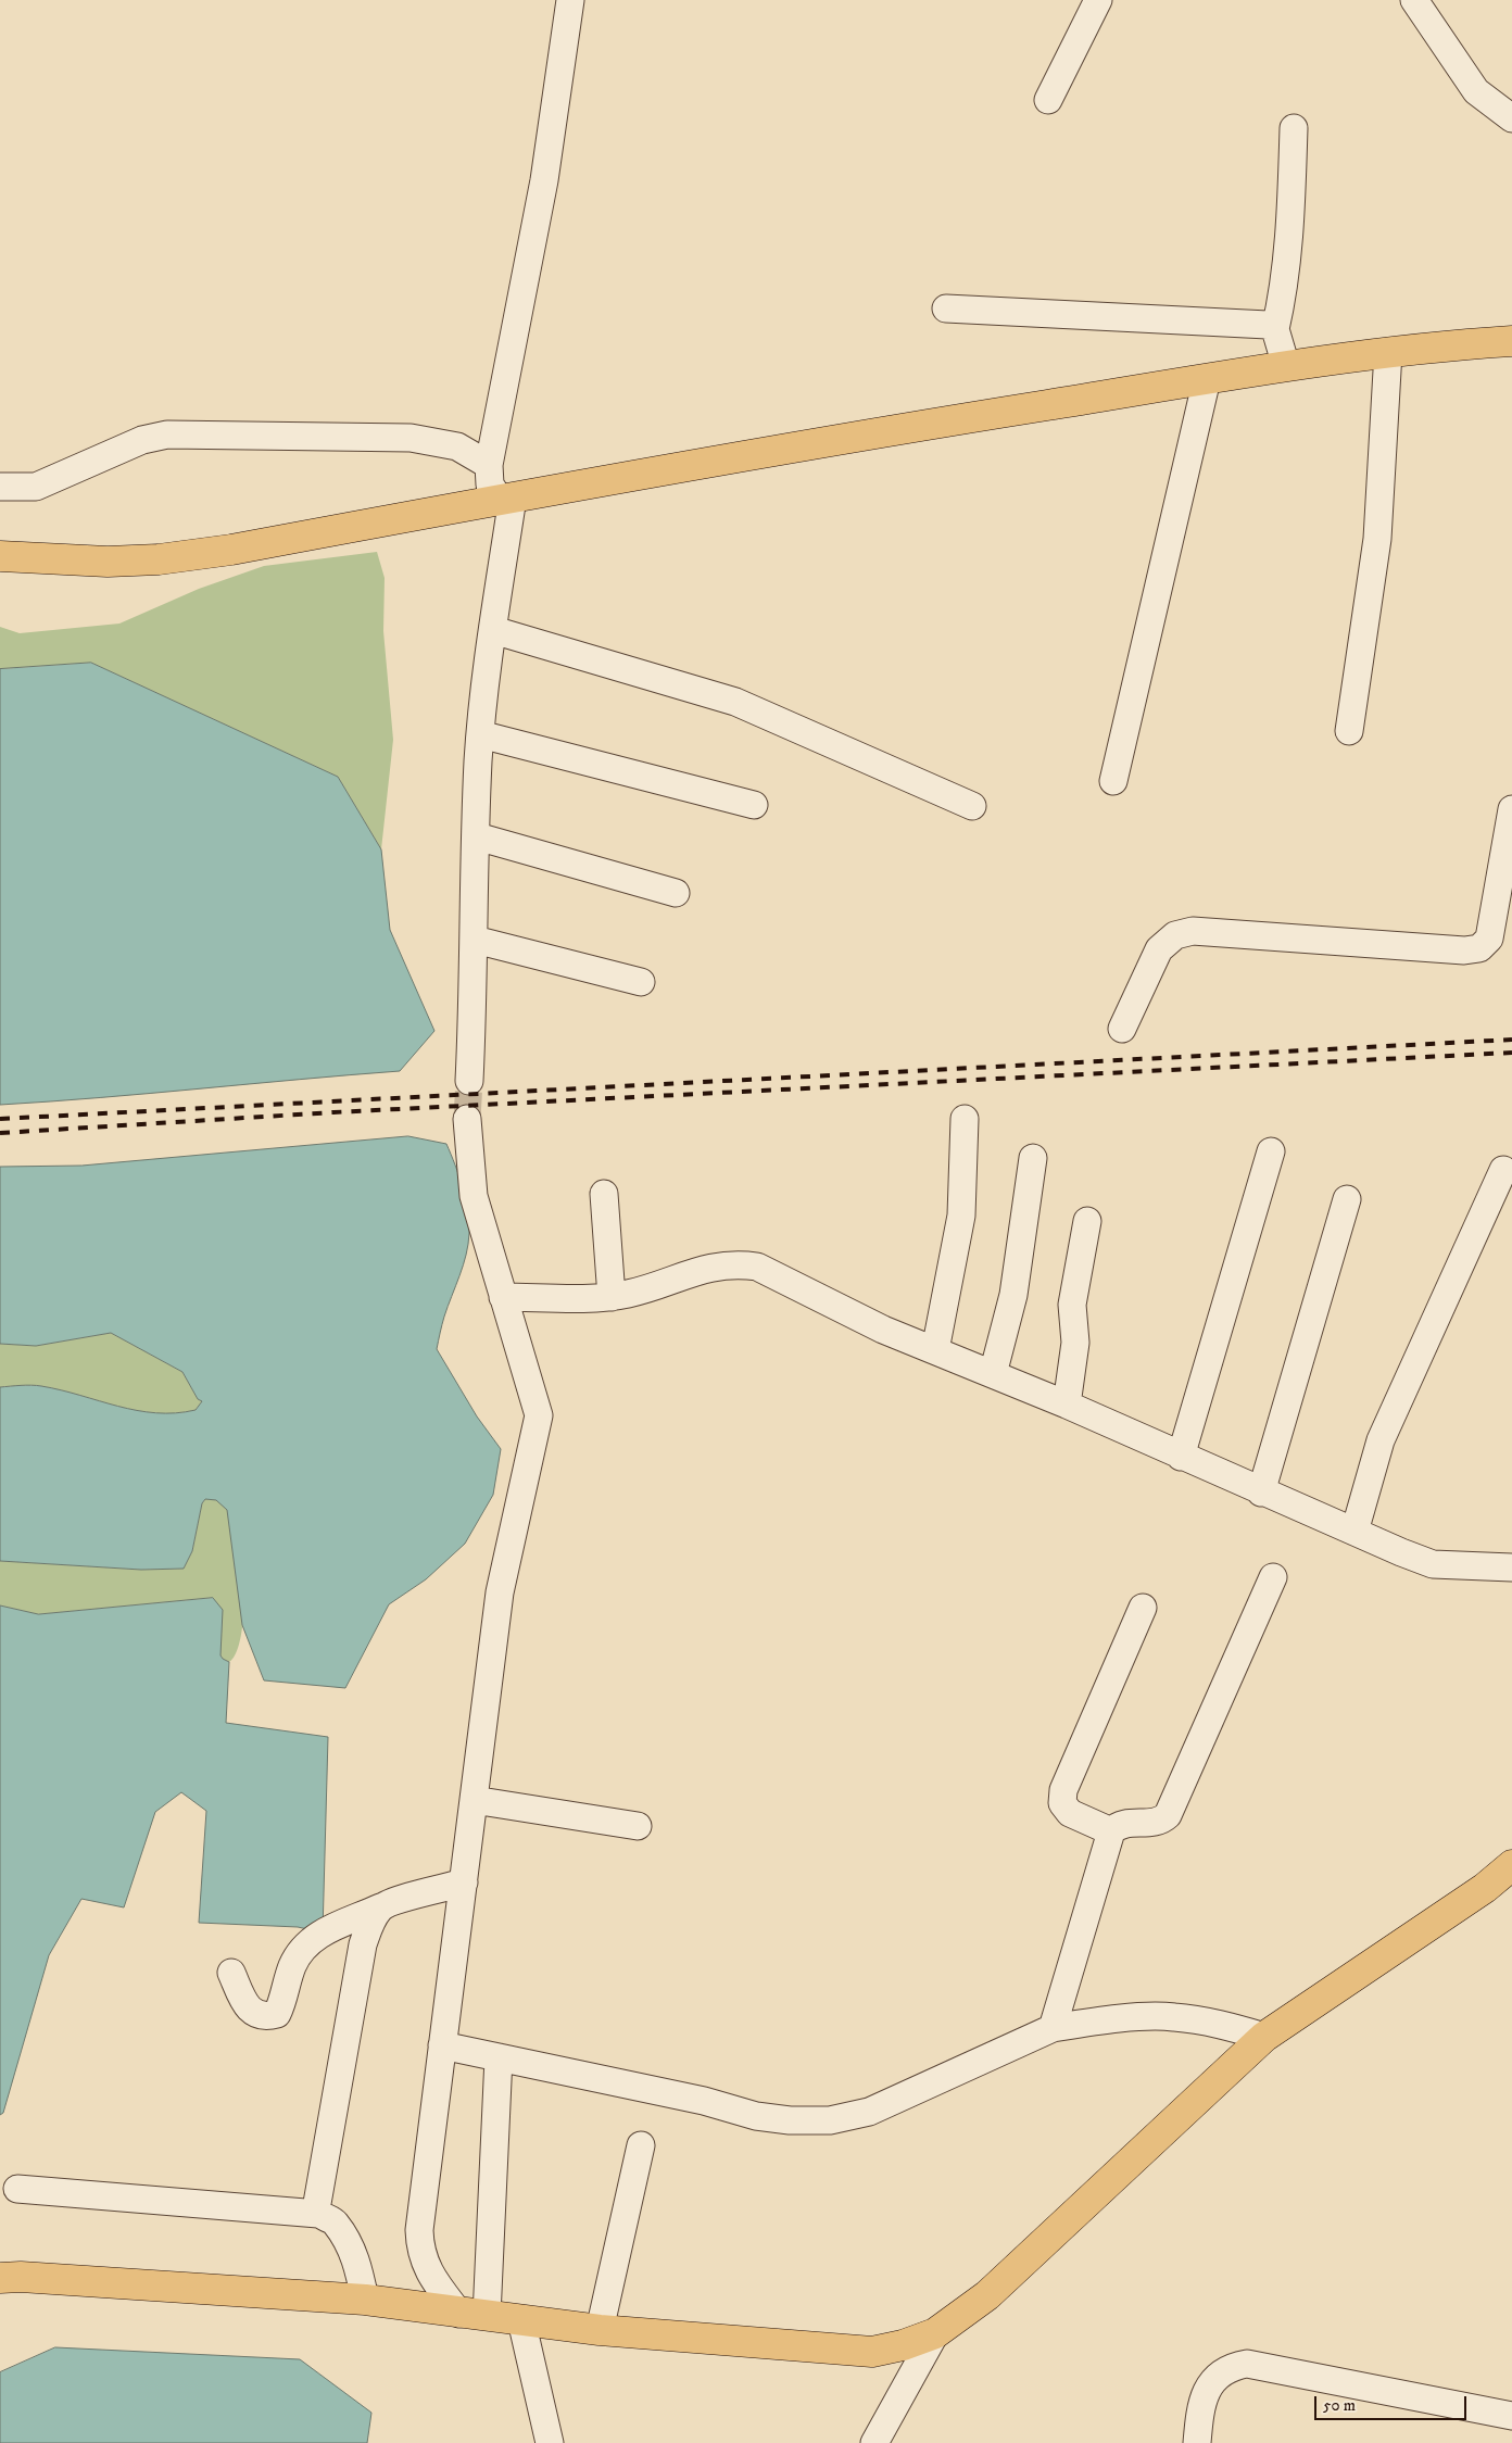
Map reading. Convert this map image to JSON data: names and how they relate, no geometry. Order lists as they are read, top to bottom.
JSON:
{
  "scale_bar": "50 m"
}
